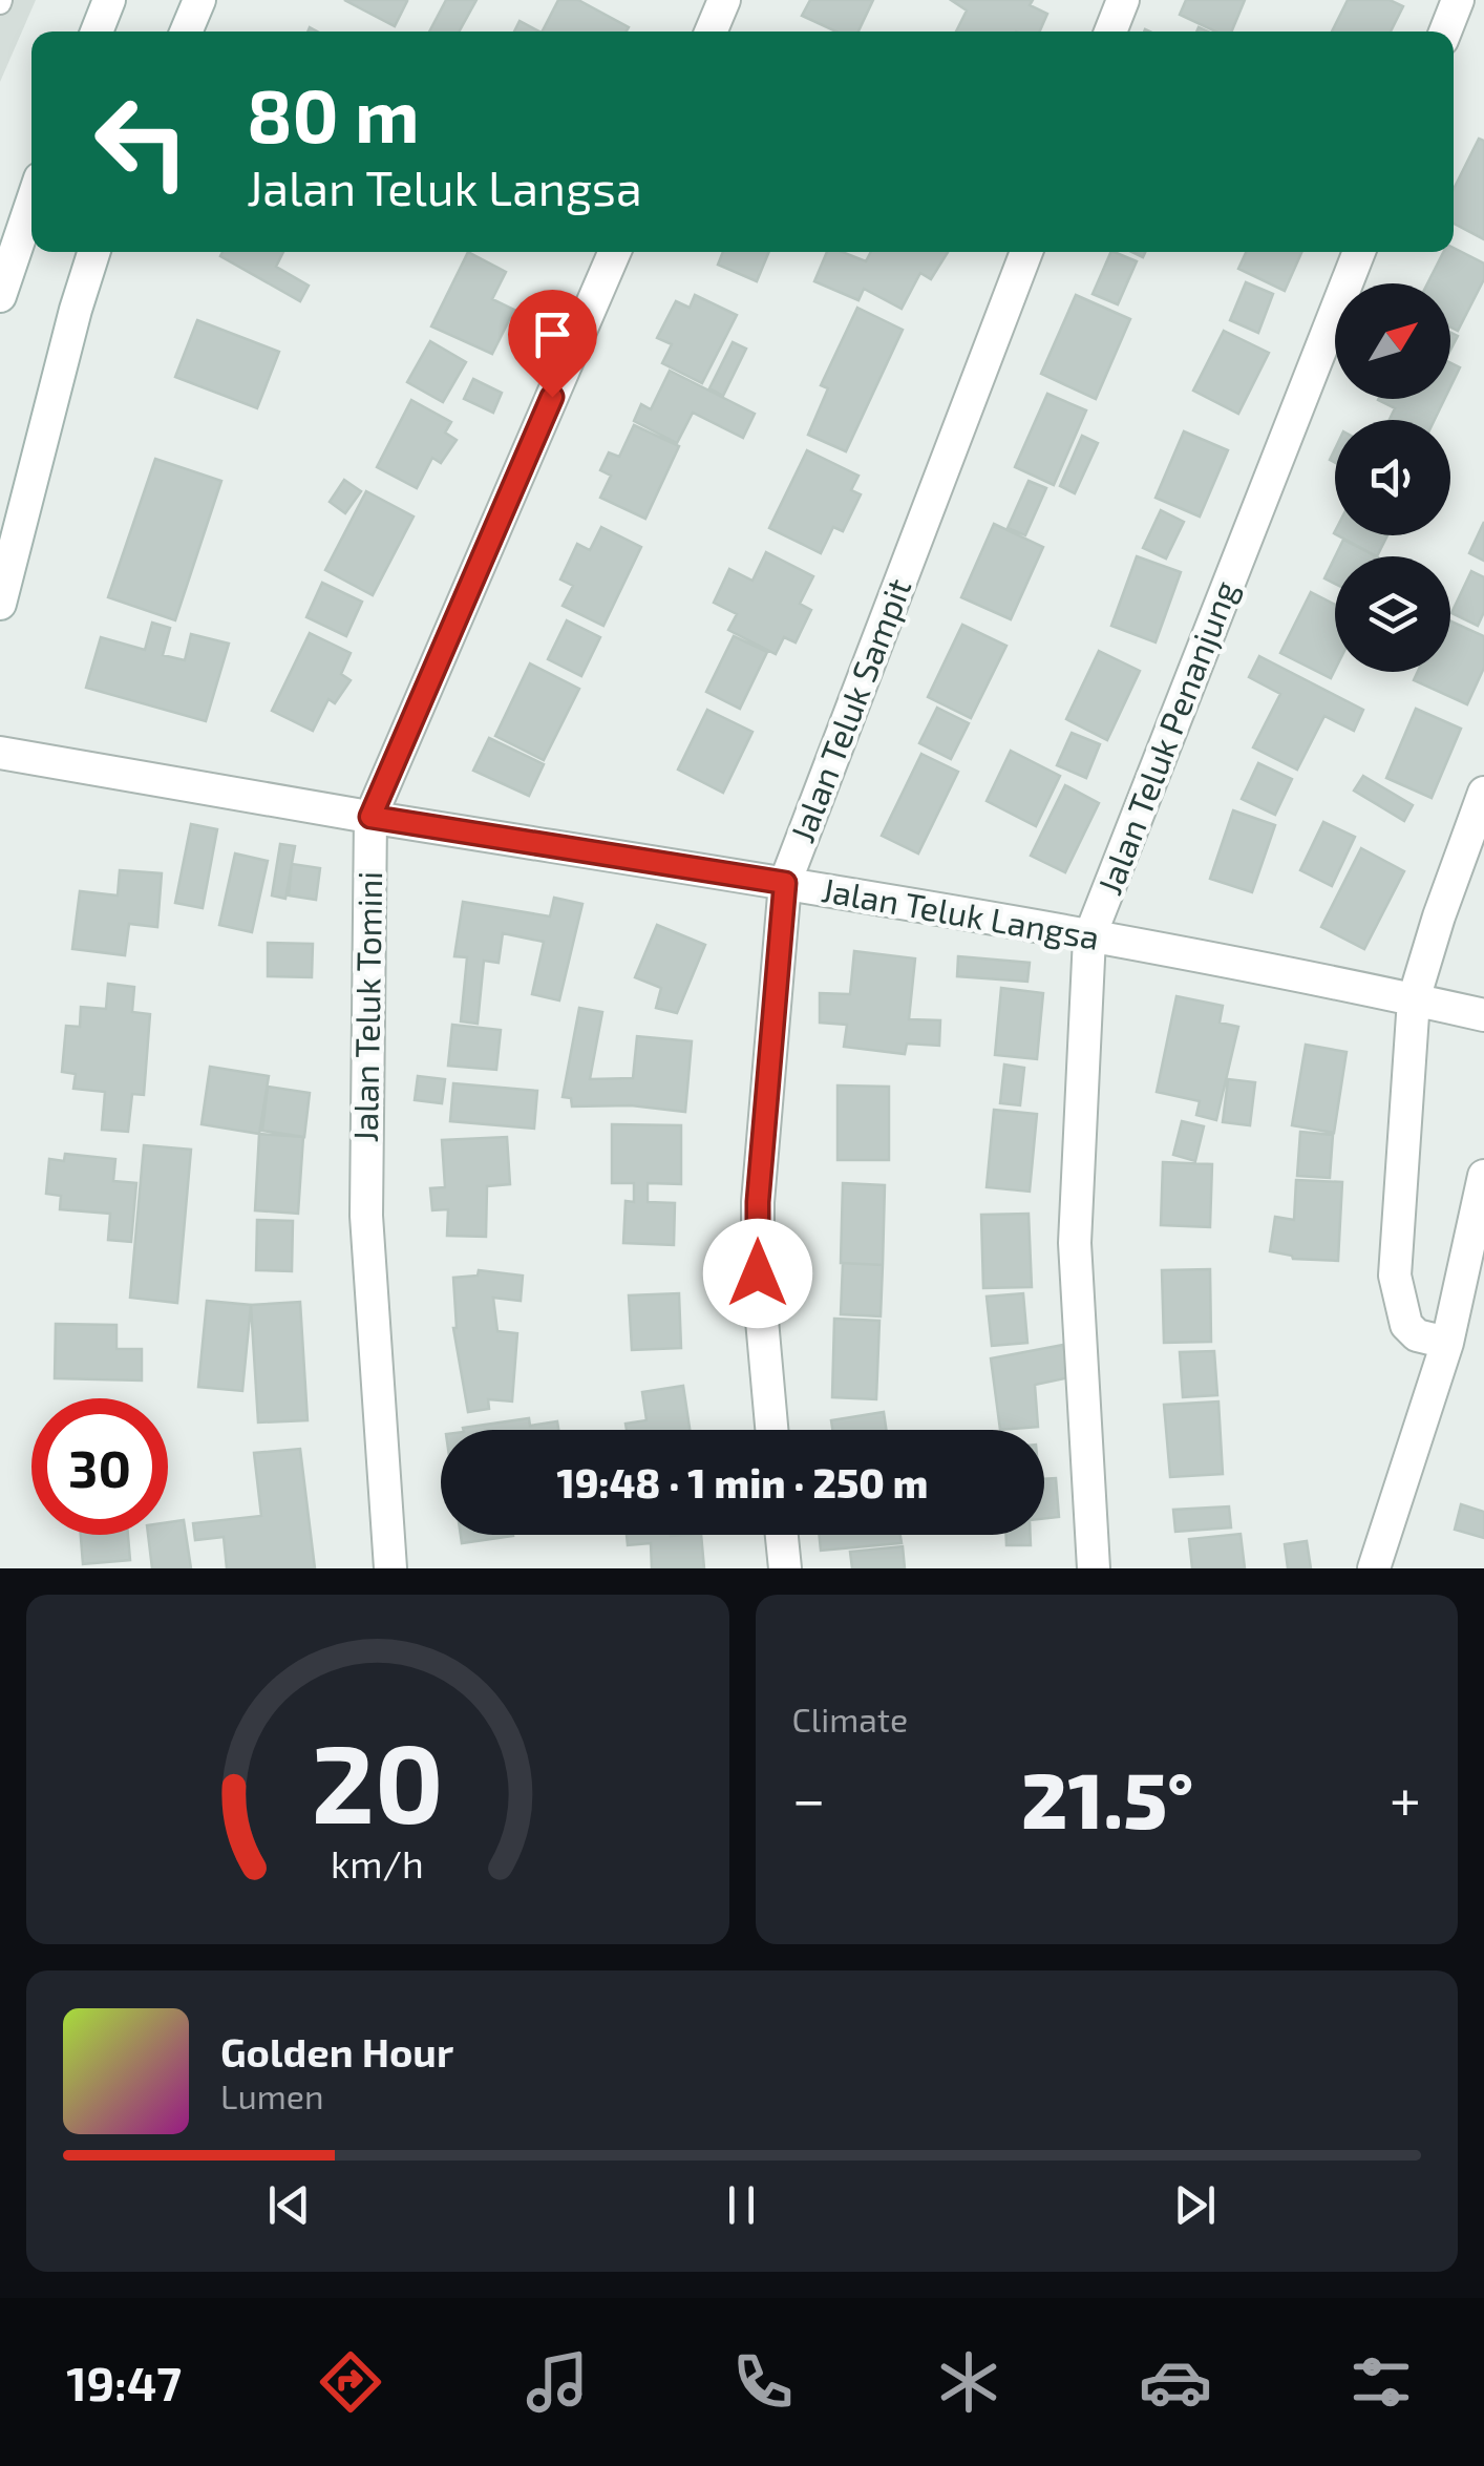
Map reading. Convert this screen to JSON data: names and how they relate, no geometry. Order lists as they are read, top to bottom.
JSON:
{
  "streets": {
    "street": [
      "Jalan Teluk Sampit",
      "Jalan Teluk Penanjung",
      "Jalan Teluk Langsa",
      "Jalan Teluk Tomini"
    ]
  },
  "crossings": [
    ["Jalan Teluk Sampit", "Jalan Teluk Langsa"],
    ["Jalan Teluk Penanjung", "Jalan Teluk Langsa"],
    ["Jalan Teluk Langsa", "Jalan Teluk Tomini"]
  ],
  "north": "top right",
  "page": {
    "turn": ["80 m", "Jalan Teluk Langsa"],
    "limit": "30",
    "trip": "19:48 · 1 min · 250 m",
    "tile": "Climate",
    "heat": ["−", "21.5°", "+"],
    "song": ["Golden Hour", "Lumen"],
    "tabs": "19:47",
    "gauge": ["20", "km/h"]
  }
}
